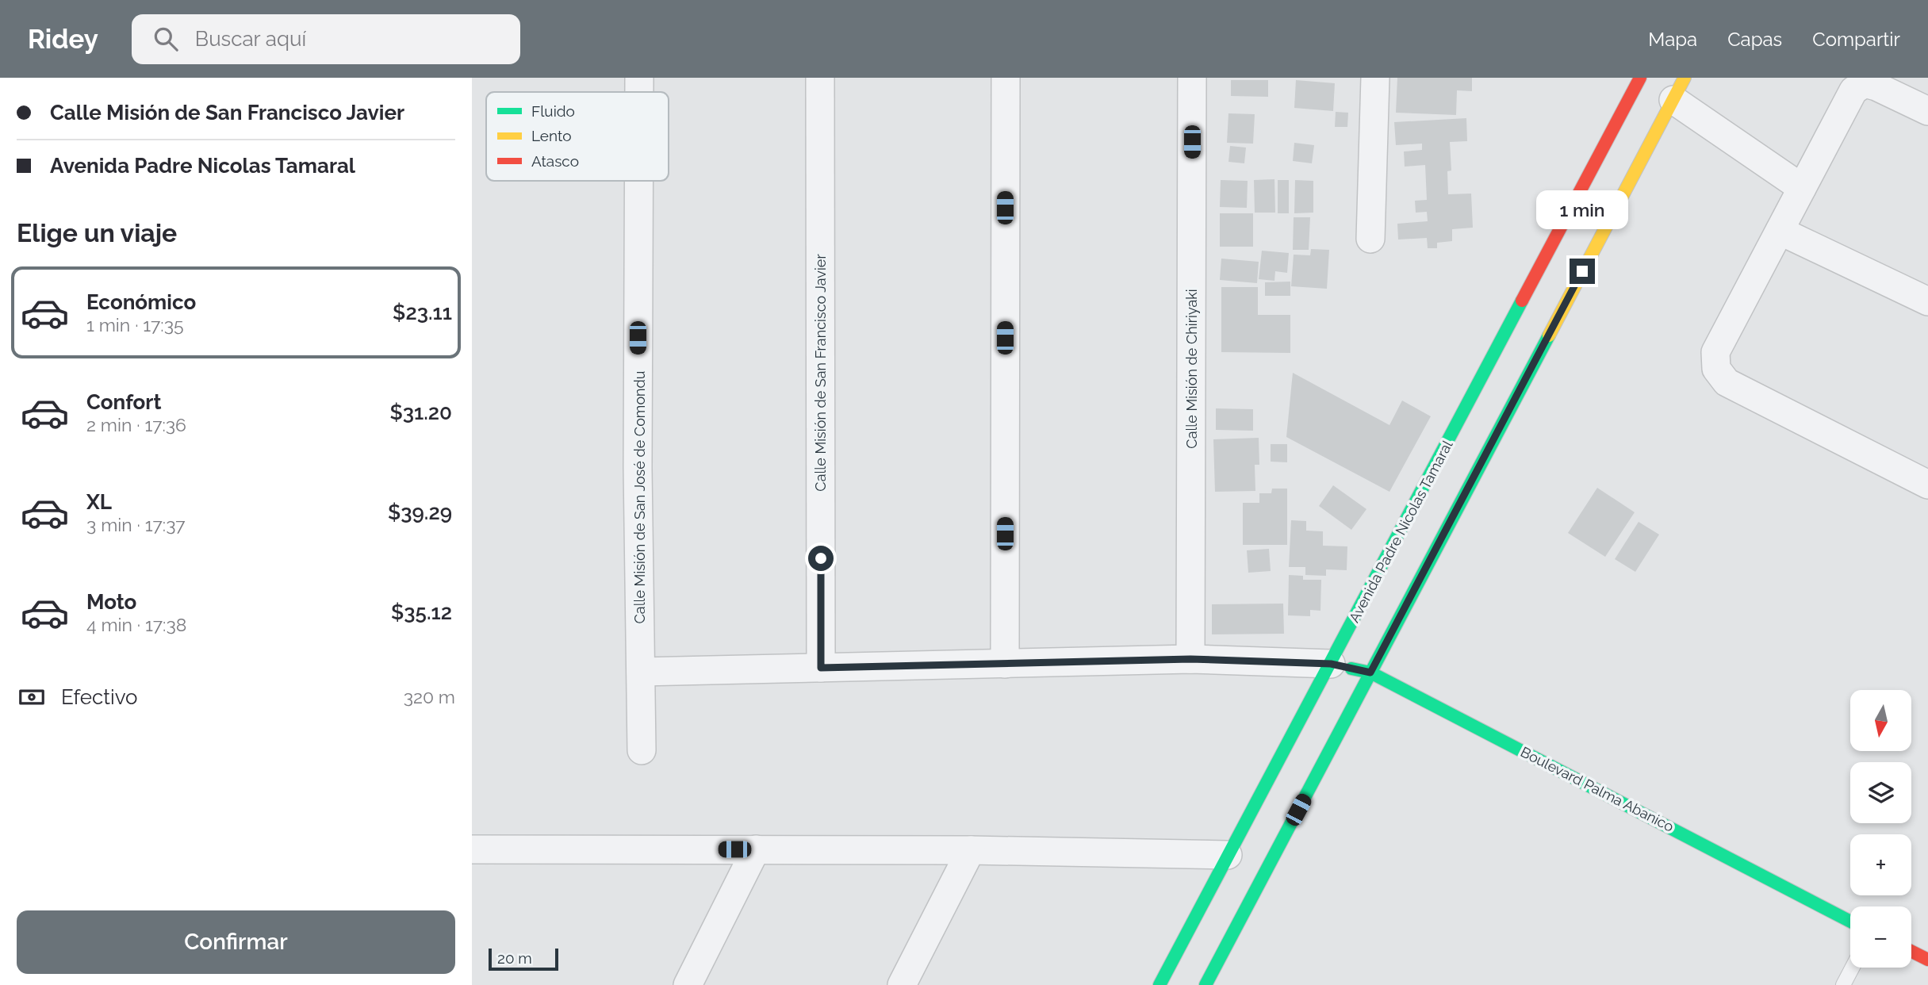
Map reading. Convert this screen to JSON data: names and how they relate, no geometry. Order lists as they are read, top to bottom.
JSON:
{
  "streets": {
    "street": [
      "Calle Misión de Chiriyaki",
      "Calle Misión de San Francisco Javier",
      "Calle Misión de San José de Comondu",
      "Avenida Padre Nicolas Tamaral",
      "Boulevard Palma Abanico"
    ]
  },
  "crossings": [
    ["Avenida Padre Nicolas Tamaral", "Boulevard Palma Abanico"]
  ],
  "legend": ["Fluido", "Lento", "Atasco"],
  "scale_bar": "20 m",
  "north": "bottom",
  "page": {
    "header": "Ridey",
    "search": "Buscar aquí",
    "nav": ["Mapa", "Capas", "Compartir"],
    "banner": ["Calle Misión de San Francisco Javier", "Avenida Padre Nicolas Tamaral"],
    "bubble": "1 min",
    "heading": "Elige un viaje",
    "list": [
      {
        "name": "Económico",
        "note": "1 min · 17:35",
        "value": "$23.11"
      },
      {
        "name": "Confort",
        "note": "2 min · 17:36",
        "value": "$31.20"
      },
      {
        "name": "XL",
        "note": "3 min · 17:37",
        "value": "$39.29"
      },
      {
        "name": "Moto",
        "note": "4 min · 17:38",
        "value": "$35.12"
      }
    ],
    "pay": ["Efectivo", "320 m"],
    "map_buttons": ["+", "−"],
    "buttons": "Confirmar",
    "scale": "20 m"
  }
}
